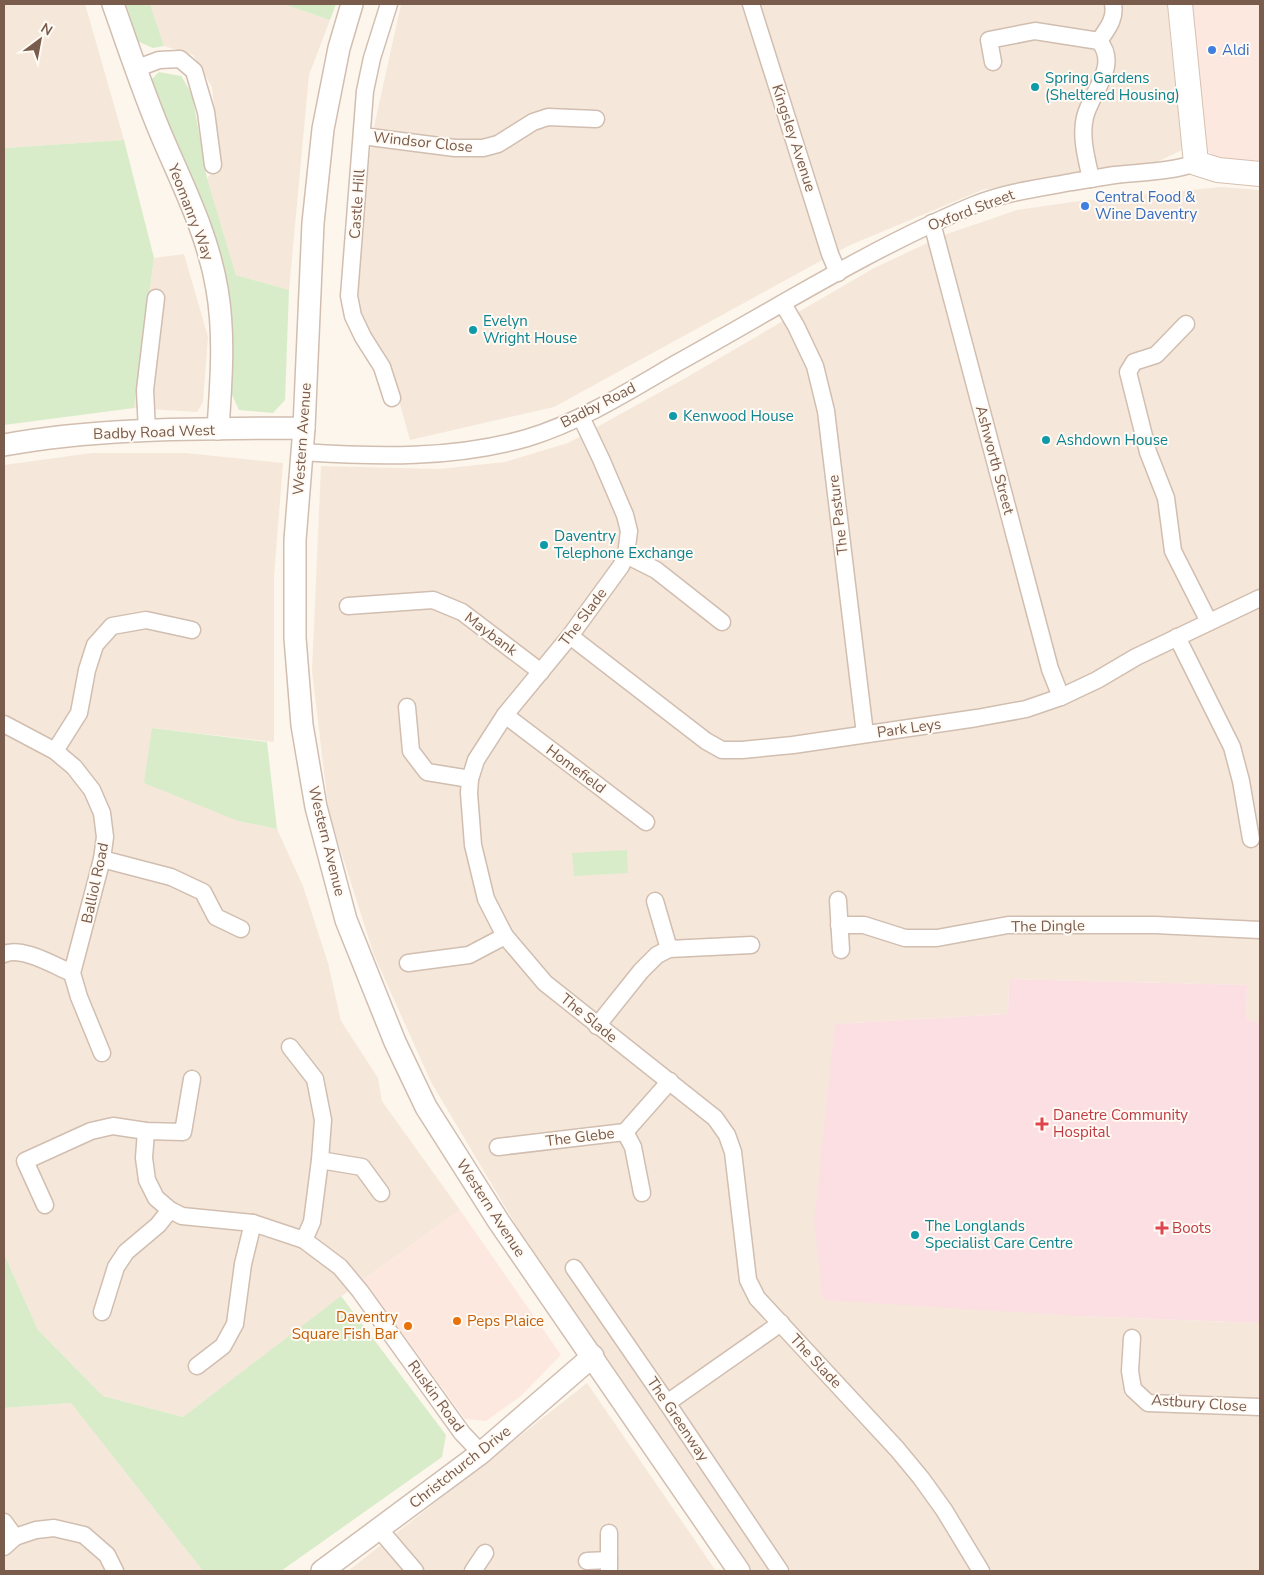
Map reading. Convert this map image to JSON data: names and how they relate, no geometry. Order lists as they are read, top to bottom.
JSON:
{
  "streets": {
    "street": [
      "Kingsley Avenue",
      "Windsor Close",
      "Castle Hill",
      "Oxford Street",
      "Yeomanry Way",
      "Badby Road",
      "Badby Road West",
      "Western Avenue",
      "Ashworth Street",
      "The Pasture",
      "The Slade",
      "Maybank",
      "Park Leys",
      "Homefield",
      "Balliol Road",
      "The Dingle",
      "The Glebe",
      "Ruskin Road",
      "Astbury Close",
      "The Greenway",
      "Christchurch Drive"
    ]
  },
  "crossings": [
    ["Kingsley Avenue", "Oxford Street"],
    ["Kingsley Avenue", "Badby Road"],
    ["Windsor Close", "Castle Hill"],
    ["Oxford Street", "Badby Road"],
    ["Oxford Street", "Ashworth Street"],
    ["Yeomanry Way", "Badby Road West"],
    ["Badby Road", "Western Avenue"],
    ["Badby Road", "The Pasture"],
    ["Badby Road", "The Slade"],
    ["Badby Road West", "Western Avenue"],
    ["Western Avenue", "Christchurch Drive"],
    ["Ashworth Street", "Park Leys"],
    ["The Pasture", "Park Leys"],
    ["The Slade", "Maybank"],
    ["The Slade", "Park Leys"],
    ["The Slade", "Homefield"],
    ["The Slade", "The Glebe"],
    ["Ruskin Road", "Christchurch Drive"]
  ],
  "places": {
    "other": [
      "Aldi",
      "Spring Gardens (Sheltered Housing)",
      "Central Food & Wine Daventry",
      "Evelyn Wright House",
      "Kenwood House",
      "Ashdown House",
      "Daventry Telephone Exchange",
      "The Longlands Specialist Care Centre",
      "Peps Plaice",
      "Daventry Square Fish Bar"
    ],
    "health": ["Danetre Community Hospital", "Boots"]
  },
  "north": "top right"
}
